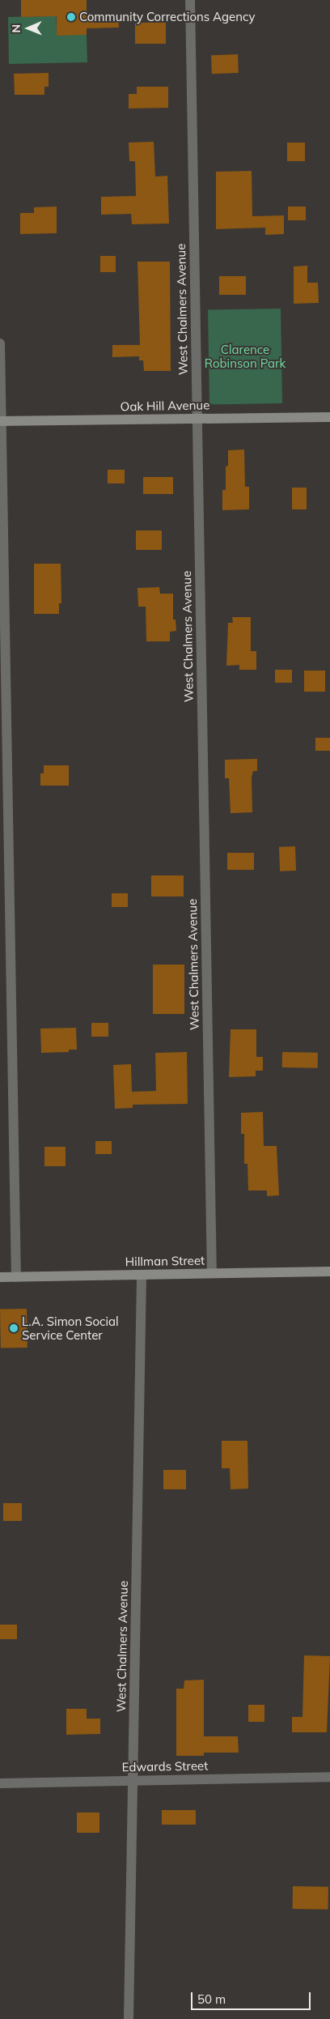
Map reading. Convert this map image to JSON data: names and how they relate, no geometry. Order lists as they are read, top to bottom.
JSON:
{
  "streets": {
    "street": [
      "West Chalmers Avenue",
      "Oak Hill Avenue",
      "Hillman Street",
      "Edwards Street"
    ]
  },
  "crossings": [
    ["West Chalmers Avenue", "Oak Hill Avenue"],
    ["West Chalmers Avenue", "Hillman Street"],
    ["West Chalmers Avenue", "Edwards Street"]
  ],
  "parks": ["Clarence Robinson Park"],
  "places": ["Community Corrections Agency", "L.A. Simon Social Service Center"],
  "scale_bar": "50 m",
  "north": "left"
}
